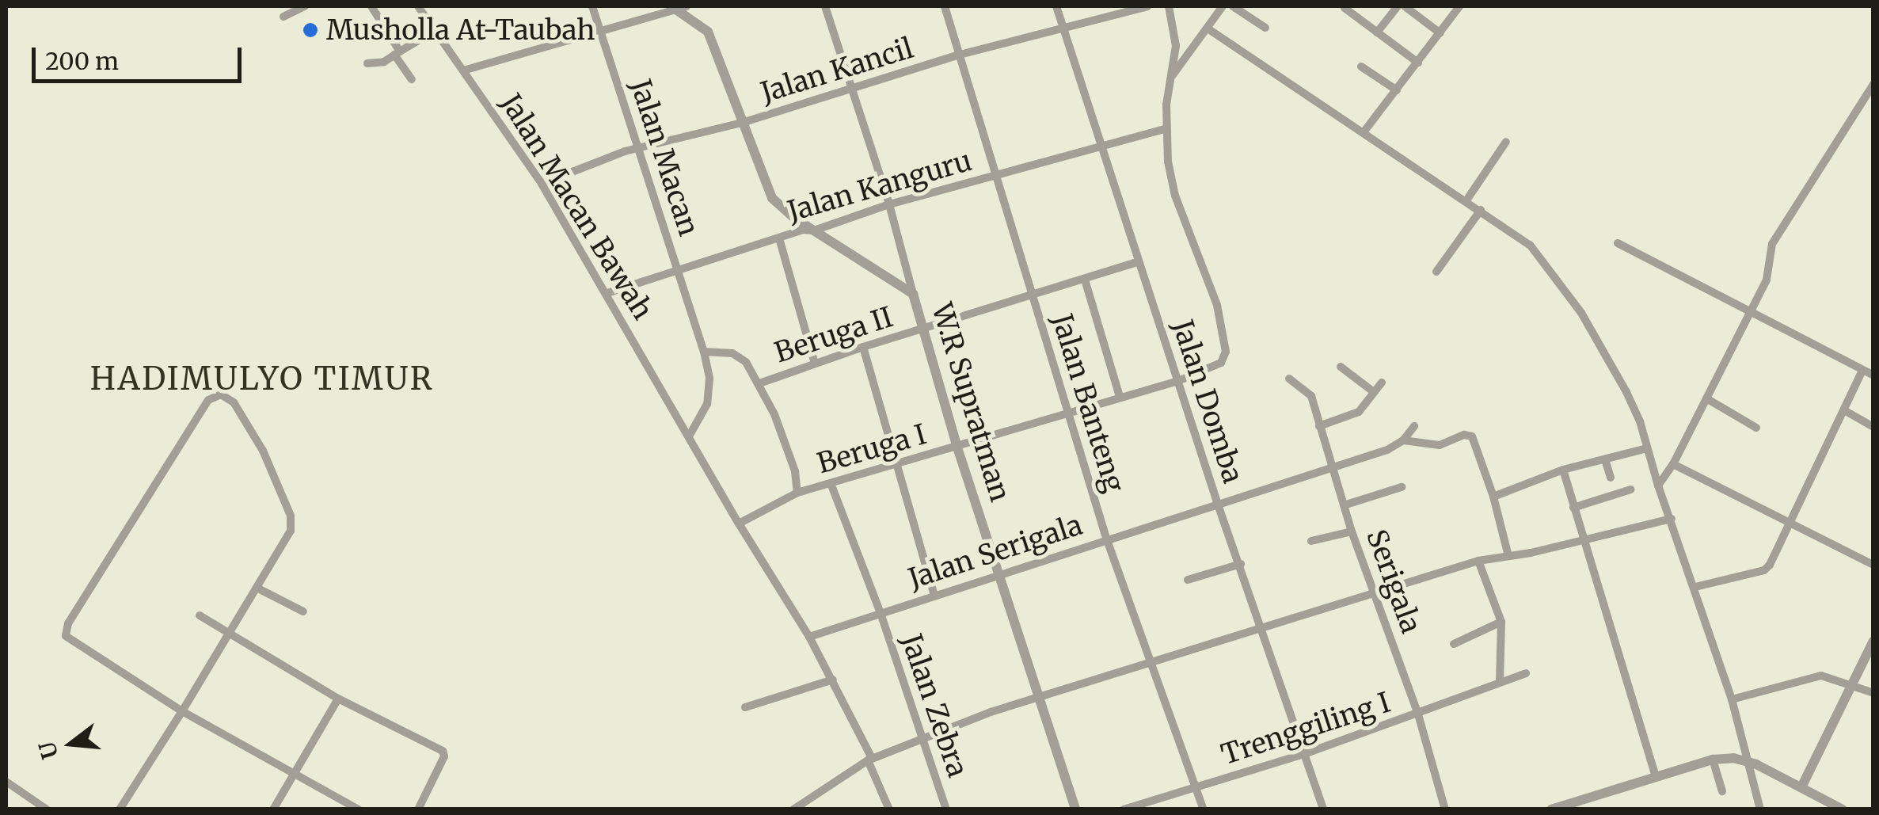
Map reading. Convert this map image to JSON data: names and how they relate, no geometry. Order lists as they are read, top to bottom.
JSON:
{
  "streets": {
    "street": [
      "Jalan Kancil",
      "Jalan Macan",
      "Jalan Kanguru",
      "Jalan Macan Bawah",
      "Beruga II",
      "Jalan Domba",
      "W.R Supratman",
      "Jalan Banteng",
      "Beruga I",
      "Jalan Serigala",
      "Serigala",
      "Jalan Zebra",
      "Trenggiling I"
    ]
  },
  "crossings": [
    ["Jalan Kancil", "Jalan Macan"],
    ["Jalan Kancil", "Jalan Macan Bawah"],
    ["Jalan Kancil", "Jalan Domba"],
    ["Jalan Kancil", "W.R Supratman"],
    ["Jalan Kancil", "Jalan Banteng"],
    ["Jalan Macan", "Jalan Kanguru"],
    ["Jalan Macan", "Jalan Macan Bawah"],
    ["Jalan Kanguru", "Jalan Macan Bawah"],
    ["Jalan Kanguru", "Jalan Domba"],
    ["Jalan Kanguru", "W.R Supratman"],
    ["Jalan Kanguru", "Jalan Banteng"],
    ["Jalan Kanguru", "Beruga I"],
    ["Jalan Macan Bawah", "Jalan Serigala"],
    ["Beruga II", "Jalan Domba"],
    ["Beruga II", "W.R Supratman"],
    ["Beruga II", "Jalan Banteng"],
    ["Jalan Domba", "Beruga I"],
    ["Jalan Domba", "Jalan Serigala"],
    ["Jalan Domba", "Trenggiling I"],
    ["W.R Supratman", "Beruga I"],
    ["W.R Supratman", "Jalan Serigala"],
    ["Jalan Banteng", "Beruga I"],
    ["Jalan Banteng", "Jalan Serigala"],
    ["Jalan Banteng", "Trenggiling I"],
    ["Beruga I", "Jalan Zebra"],
    ["Jalan Serigala", "Serigala"],
    ["Jalan Serigala", "Jalan Zebra"],
    ["Serigala", "Trenggiling I"]
  ],
  "districts": ["HADIMULYO TIMUR"],
  "places": ["Musholla At-Taubah"],
  "scale_bar": "200 m",
  "north": "left"
}
